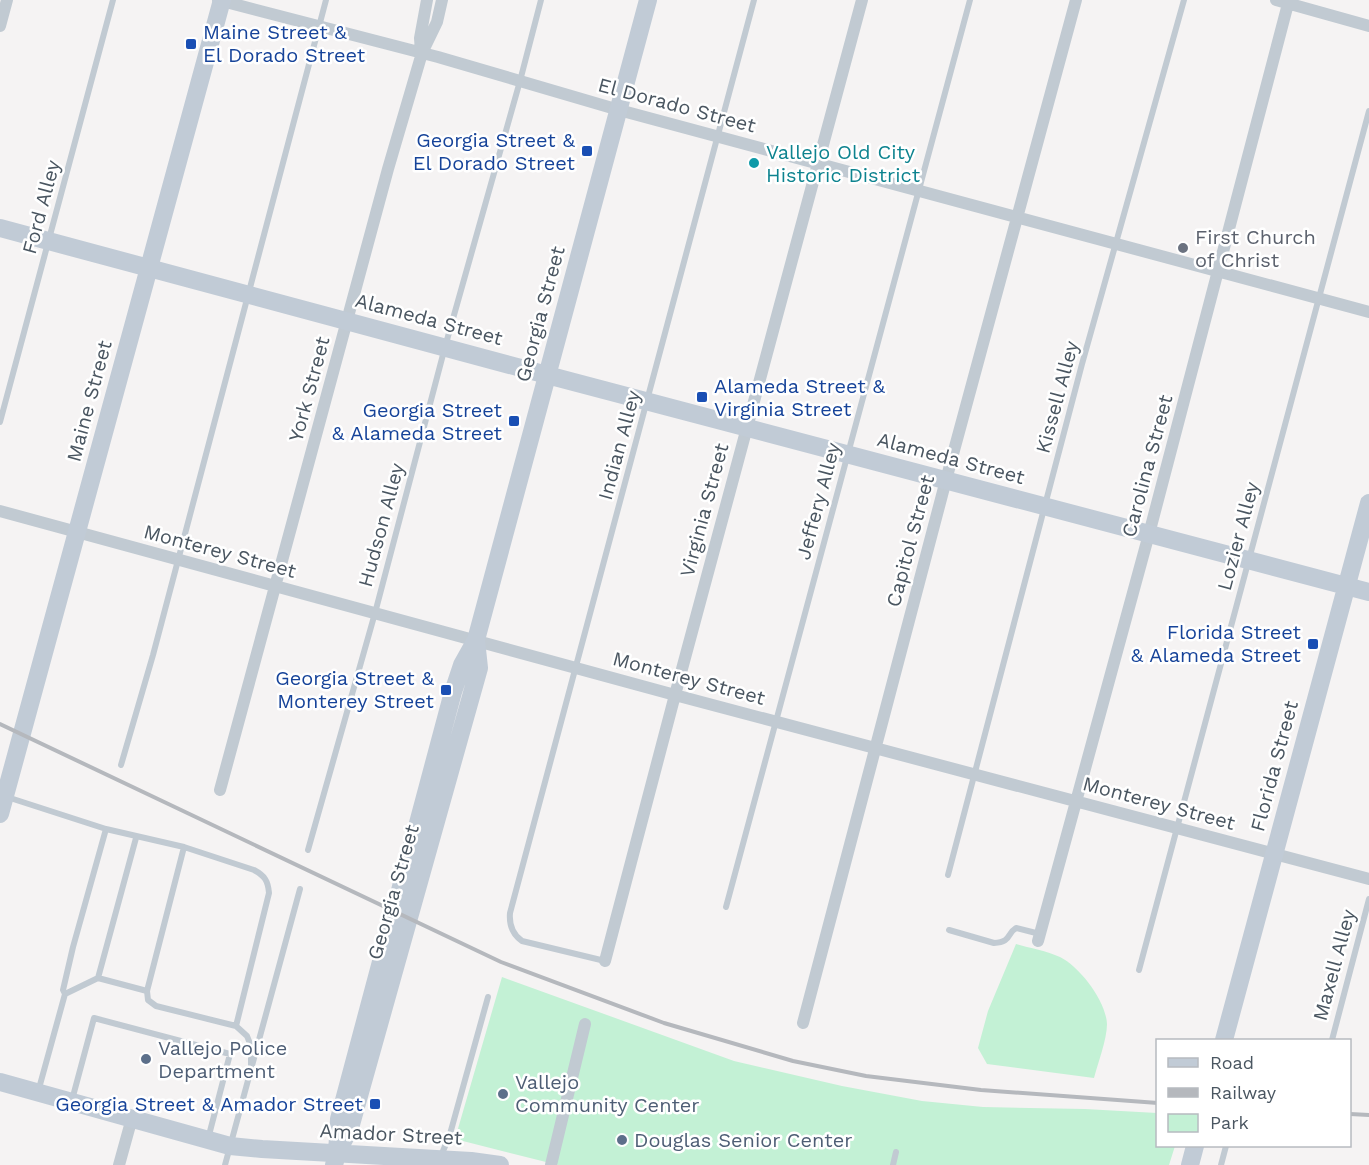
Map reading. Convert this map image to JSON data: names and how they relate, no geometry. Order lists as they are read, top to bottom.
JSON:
{
  "streets": {
    "street": [
      "El Dorado Street",
      "Georgia Street",
      "Alameda Street",
      "York Street",
      "Maine Street",
      "Carolina Street",
      "Virginia Street",
      "Capitol Street",
      "Monterey Street",
      "Florida Street",
      "Amador Street"
    ],
    "lane": [
      "Ford Alley",
      "Kissell Alley",
      "Indian Alley",
      "Jeffery Alley",
      "Hudson Alley",
      "Lozier Alley",
      "Maxell Alley"
    ]
  },
  "crossings": [
    ["El Dorado Street", "Georgia Street"],
    ["El Dorado Street", "York Street"],
    ["El Dorado Street", "Kissell Alley"],
    ["El Dorado Street", "Maine Street"],
    ["El Dorado Street", "Indian Alley"],
    ["El Dorado Street", "Carolina Street"],
    ["El Dorado Street", "Jeffery Alley"],
    ["El Dorado Street", "Virginia Street"],
    ["El Dorado Street", "Hudson Alley"],
    ["El Dorado Street", "Lozier Alley"],
    ["El Dorado Street", "Capitol Street"],
    ["Ford Alley", "Alameda Street"],
    ["Georgia Street", "Alameda Street"],
    ["Georgia Street", "Monterey Street"],
    ["Georgia Street", "Amador Street"],
    ["Alameda Street", "York Street"],
    ["Alameda Street", "Kissell Alley"],
    ["Alameda Street", "Maine Street"],
    ["Alameda Street", "Indian Alley"],
    ["Alameda Street", "Carolina Street"],
    ["Alameda Street", "Jeffery Alley"],
    ["Alameda Street", "Virginia Street"],
    ["Alameda Street", "Hudson Alley"],
    ["Alameda Street", "Lozier Alley"],
    ["Alameda Street", "Capitol Street"],
    ["Alameda Street", "Florida Street"],
    ["York Street", "Monterey Street"],
    ["Kissell Alley", "Monterey Street"],
    ["Maine Street", "Monterey Street"],
    ["Indian Alley", "Virginia Street"],
    ["Indian Alley", "Monterey Street"],
    ["Carolina Street", "Monterey Street"],
    ["Jeffery Alley", "Monterey Street"],
    ["Virginia Street", "Monterey Street"],
    ["Hudson Alley", "Monterey Street"],
    ["Lozier Alley", "Monterey Street"],
    ["Capitol Street", "Monterey Street"],
    ["Monterey Street", "Florida Street"]
  ],
  "places": {
    "transit": [
      "Maine Street & El Dorado Street",
      "Georgia Street & El Dorado Street",
      "Alameda Street & Virginia Street",
      "Georgia Street & Alameda Street",
      "Florida Street & Alameda Street",
      "Georgia Street & Monterey Street",
      "Georgia Street & Amador Street"
    ],
    "other": [
      "Vallejo Old City Historic District",
      "First Church of Christ",
      "Vallejo Police Department",
      "Vallejo Community Center",
      "Douglas Senior Center"
    ]
  },
  "legend": ["Road", "Railway", "Park"]
}
